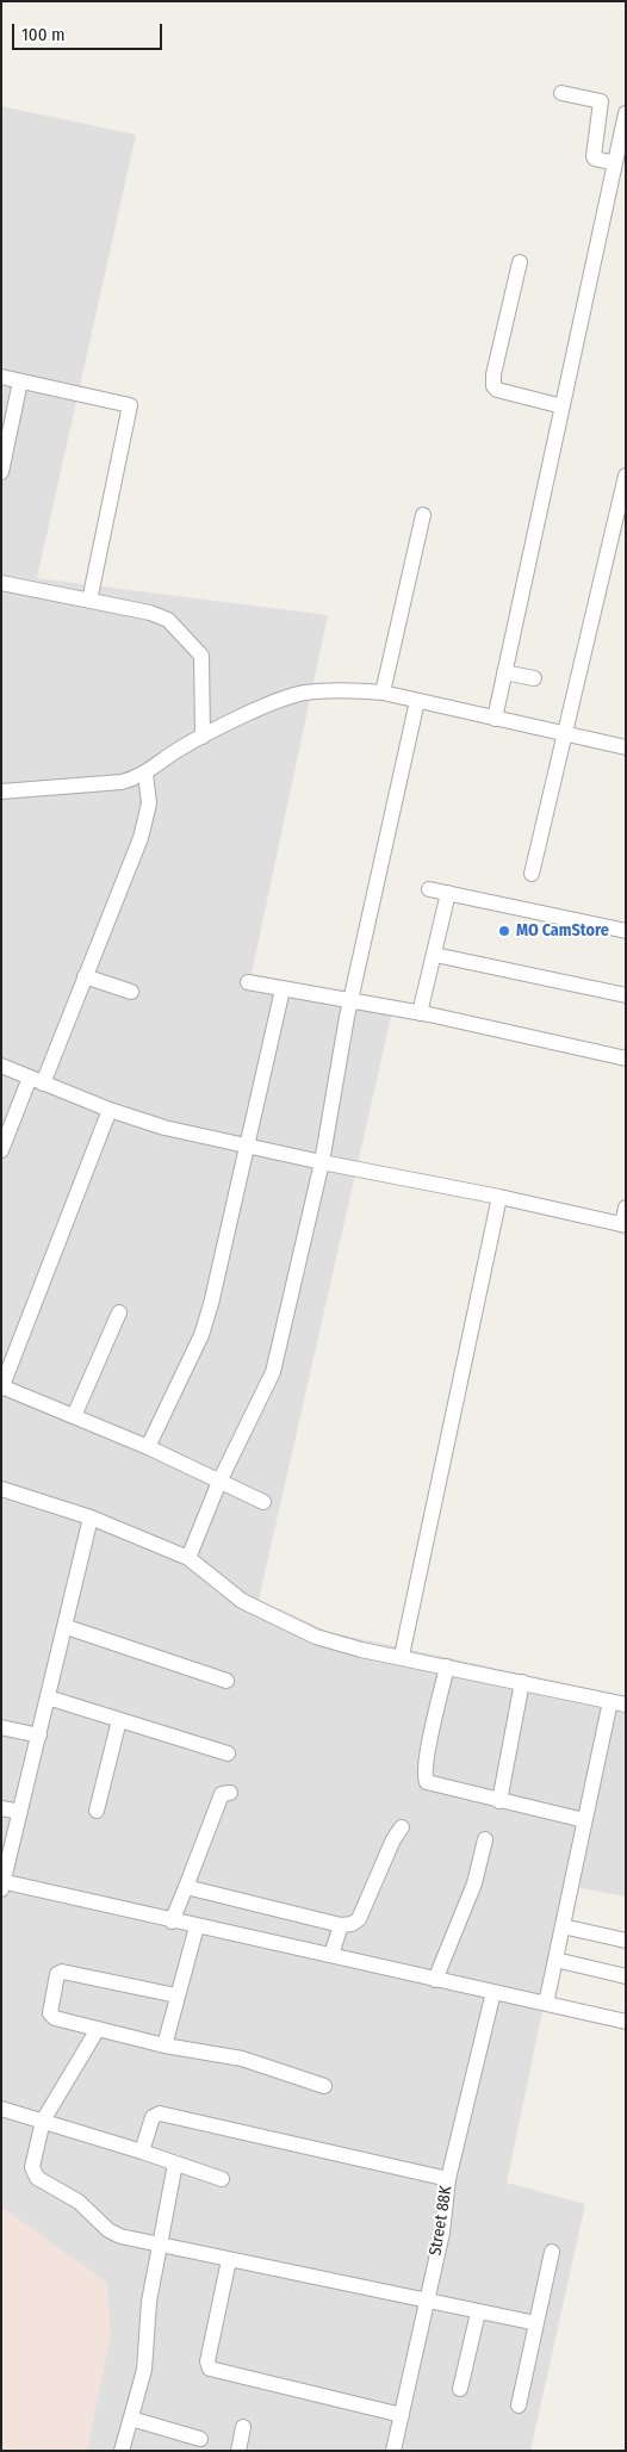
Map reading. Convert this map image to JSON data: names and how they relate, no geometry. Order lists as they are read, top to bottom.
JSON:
{
  "streets": {
    "street": ["Street 88K"]
  },
  "places": ["MO CamStore"],
  "scale_bar": "100 m"
}
